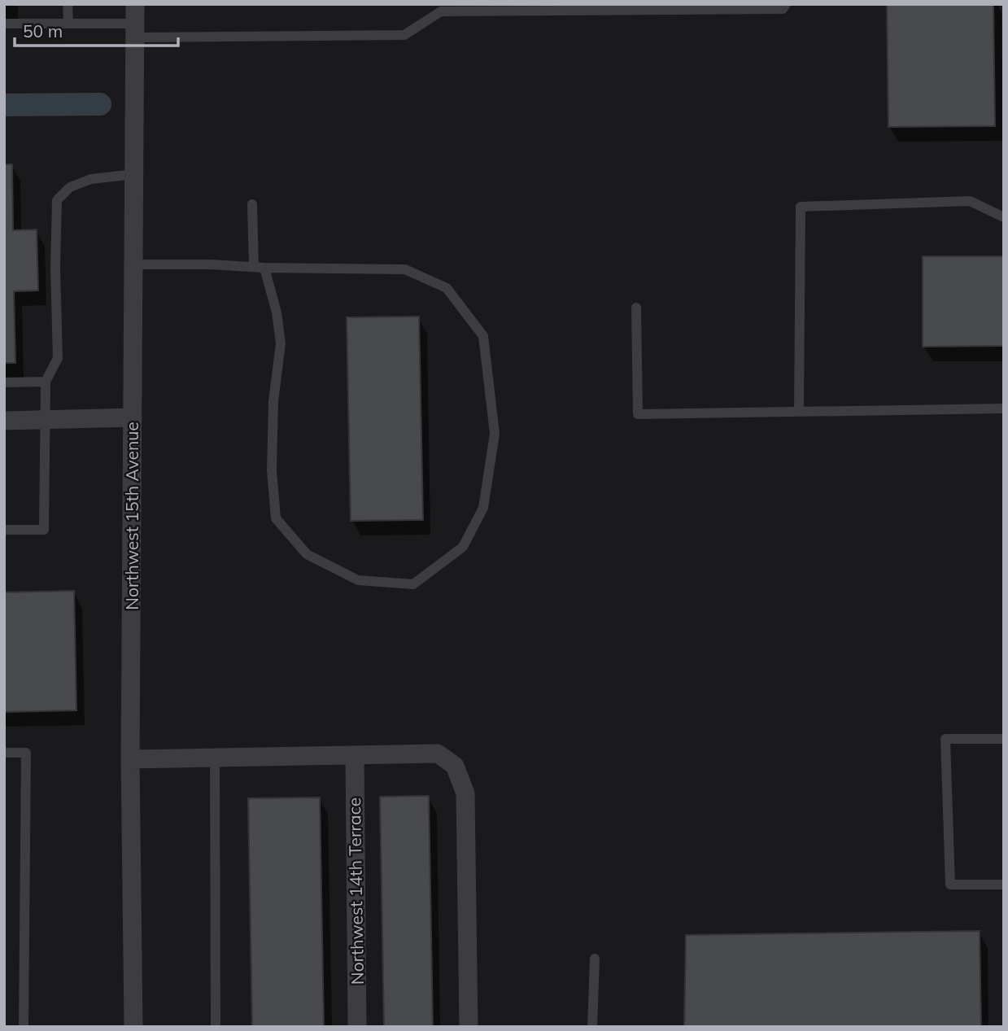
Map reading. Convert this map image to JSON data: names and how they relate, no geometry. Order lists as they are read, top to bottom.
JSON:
{
  "streets": {
    "street": ["Northwest 15th Avenue", "Northwest 14th Terrace"]
  },
  "scale_bar": "50 m"
}
